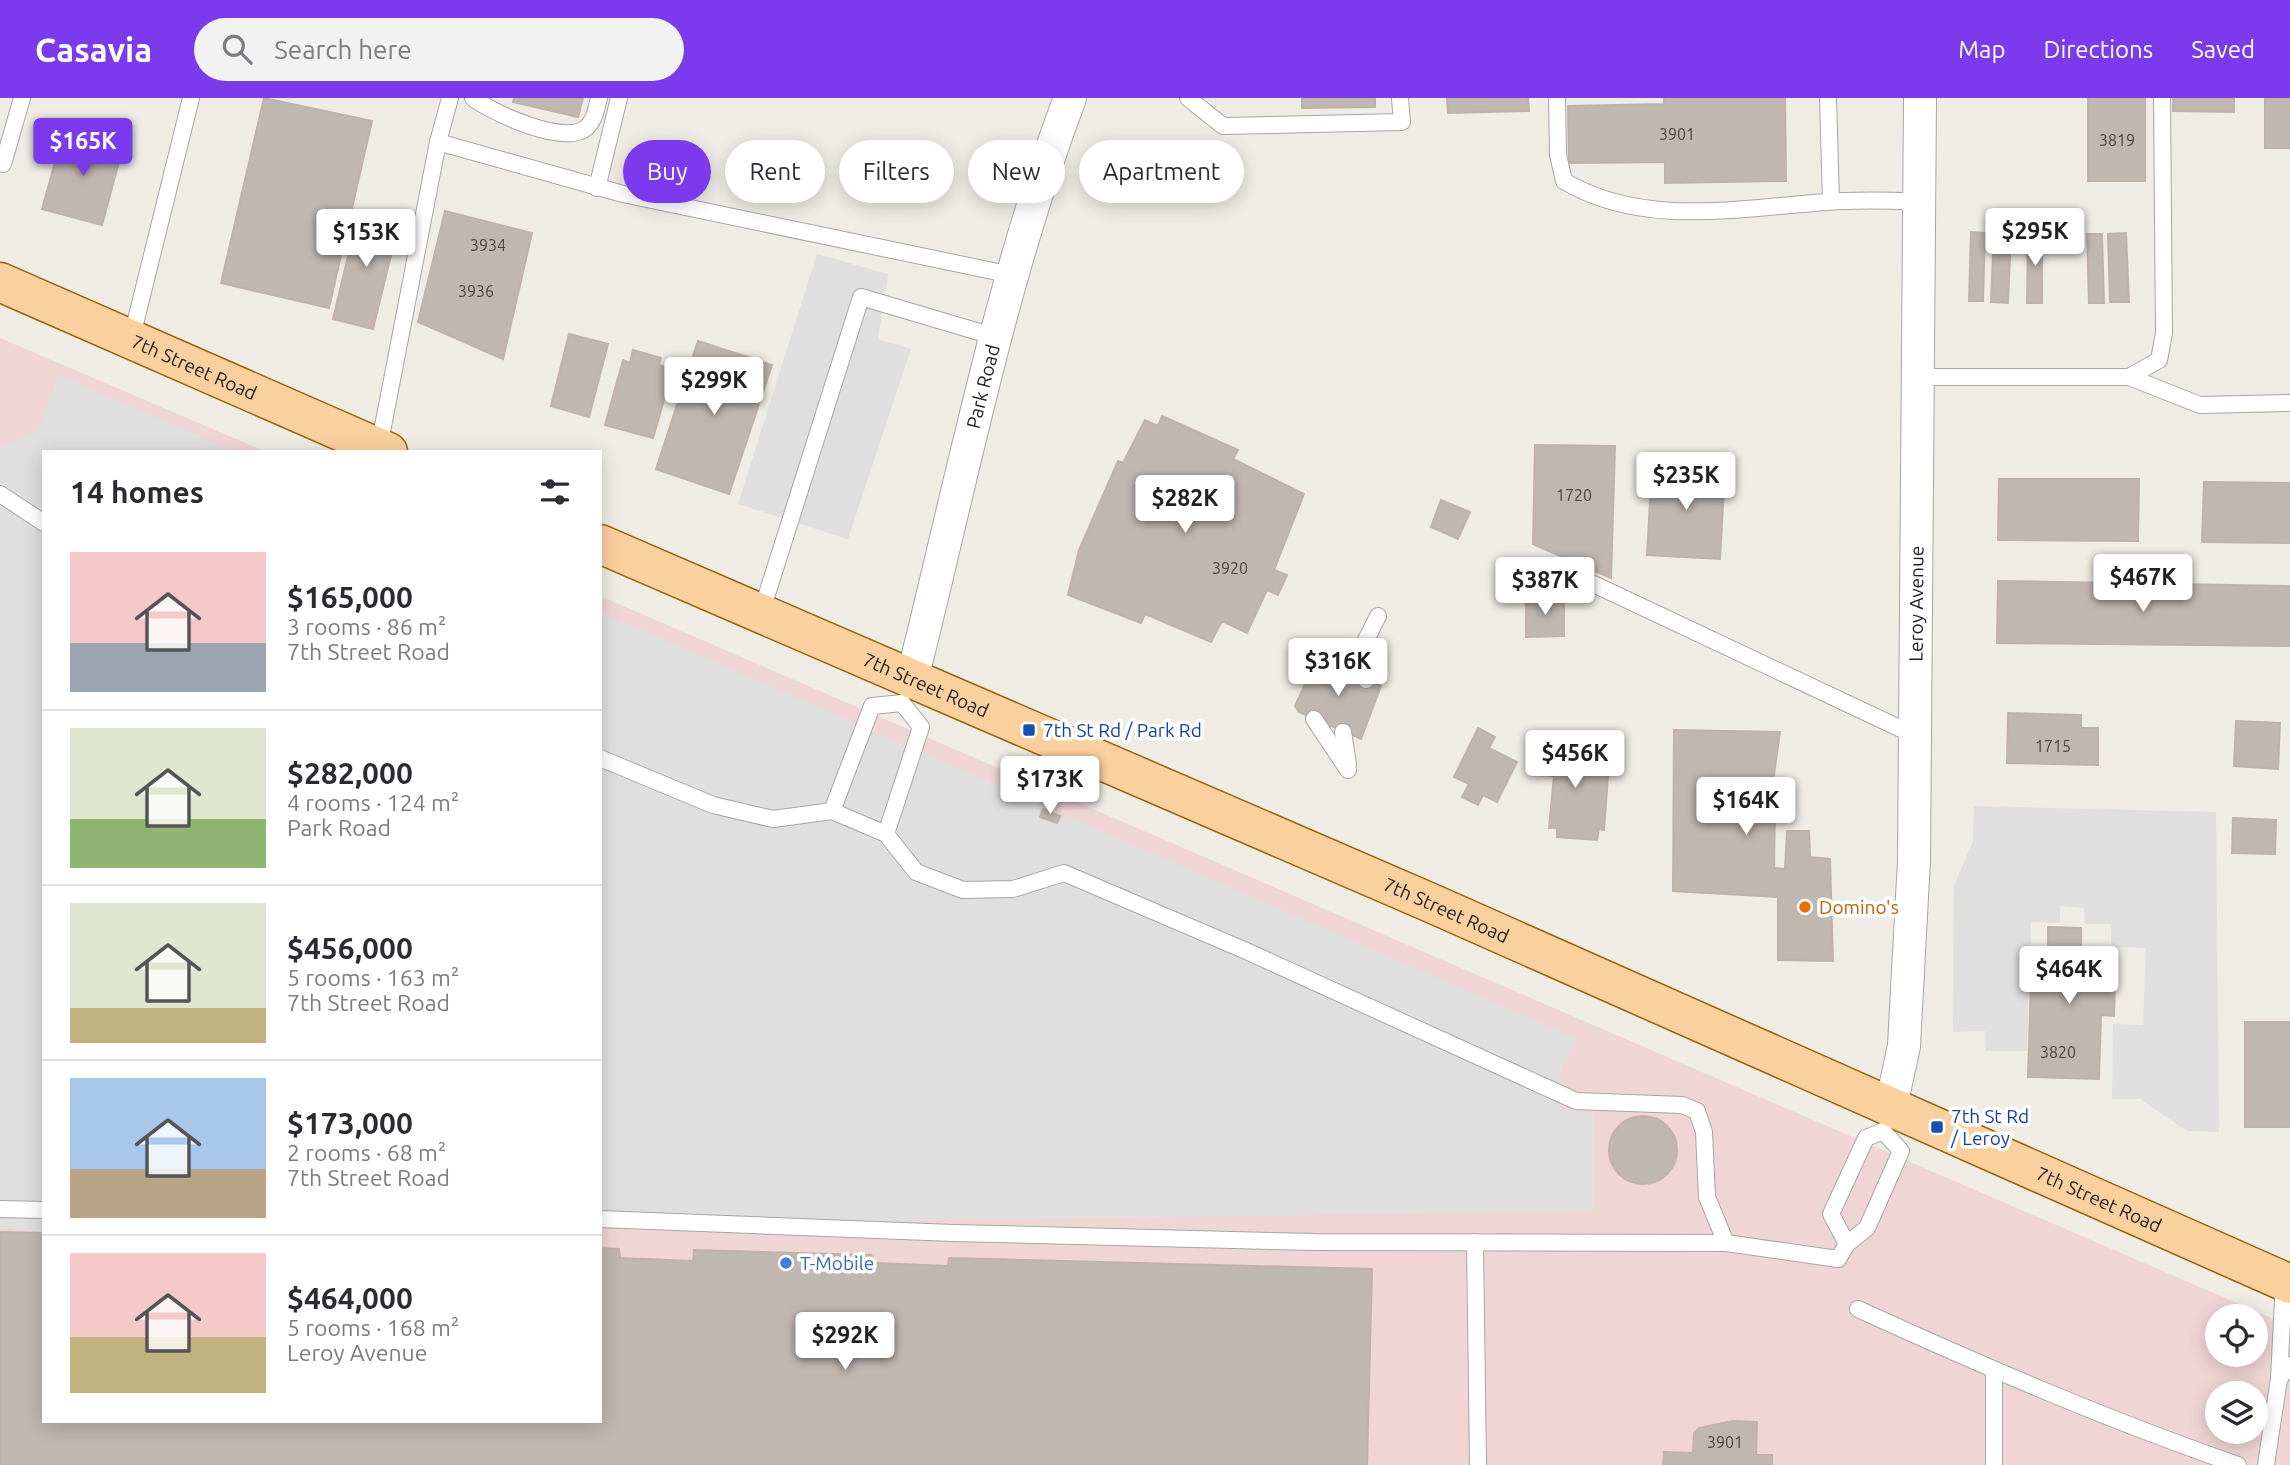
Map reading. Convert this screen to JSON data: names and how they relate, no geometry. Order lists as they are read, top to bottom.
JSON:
{
  "streets": {
    "main road": ["7th Street Road"],
    "street": ["Park Road", "Leroy Avenue"]
  },
  "crossings": [
    ["7th Street Road", "Park Road"],
    ["7th Street Road", "Leroy Avenue"]
  ],
  "places": {
    "transit": ["7th St Rd / Park Rd", "7th St Rd / Leroy"],
    "other": ["Domino's", "T-Mobile"]
  },
  "house_numbers": [
    "3901",
    "3819",
    "3934",
    "3936",
    "1720",
    "3920",
    "1715",
    "3820",
    "3901"
  ],
  "page": {
    "header": "Casavia",
    "search": "Search here",
    "nav": ["Map", "Directions", "Saved"],
    "price": [
      "$165K",
      "$295K",
      "$153K",
      "$299K",
      "$235K",
      "$282K",
      "$467K",
      "$387K",
      "$316K",
      "$456K",
      "$173K",
      "$164K",
      "$464K",
      "$292K"
    ],
    "chip": [
      "Buy",
      "Rent",
      "Filters",
      "New",
      "Apartment"
    ],
    "heading": "14 homes",
    "list": [
      {
        "name": "$165,000",
        "note": "3 rooms · 86 m² · 7th Street Road"
      },
      {
        "name": "$282,000",
        "note": "4 rooms · 124 m² · Park Road"
      },
      {
        "name": "$456,000",
        "note": "5 rooms · 163 m² · 7th Street Road"
      },
      {
        "name": "$173,000",
        "note": "2 rooms · 68 m² · 7th Street Road"
      },
      {
        "name": "$464,000",
        "note": "5 rooms · 168 m² · Leroy Avenue"
      }
    ]
  }
}
